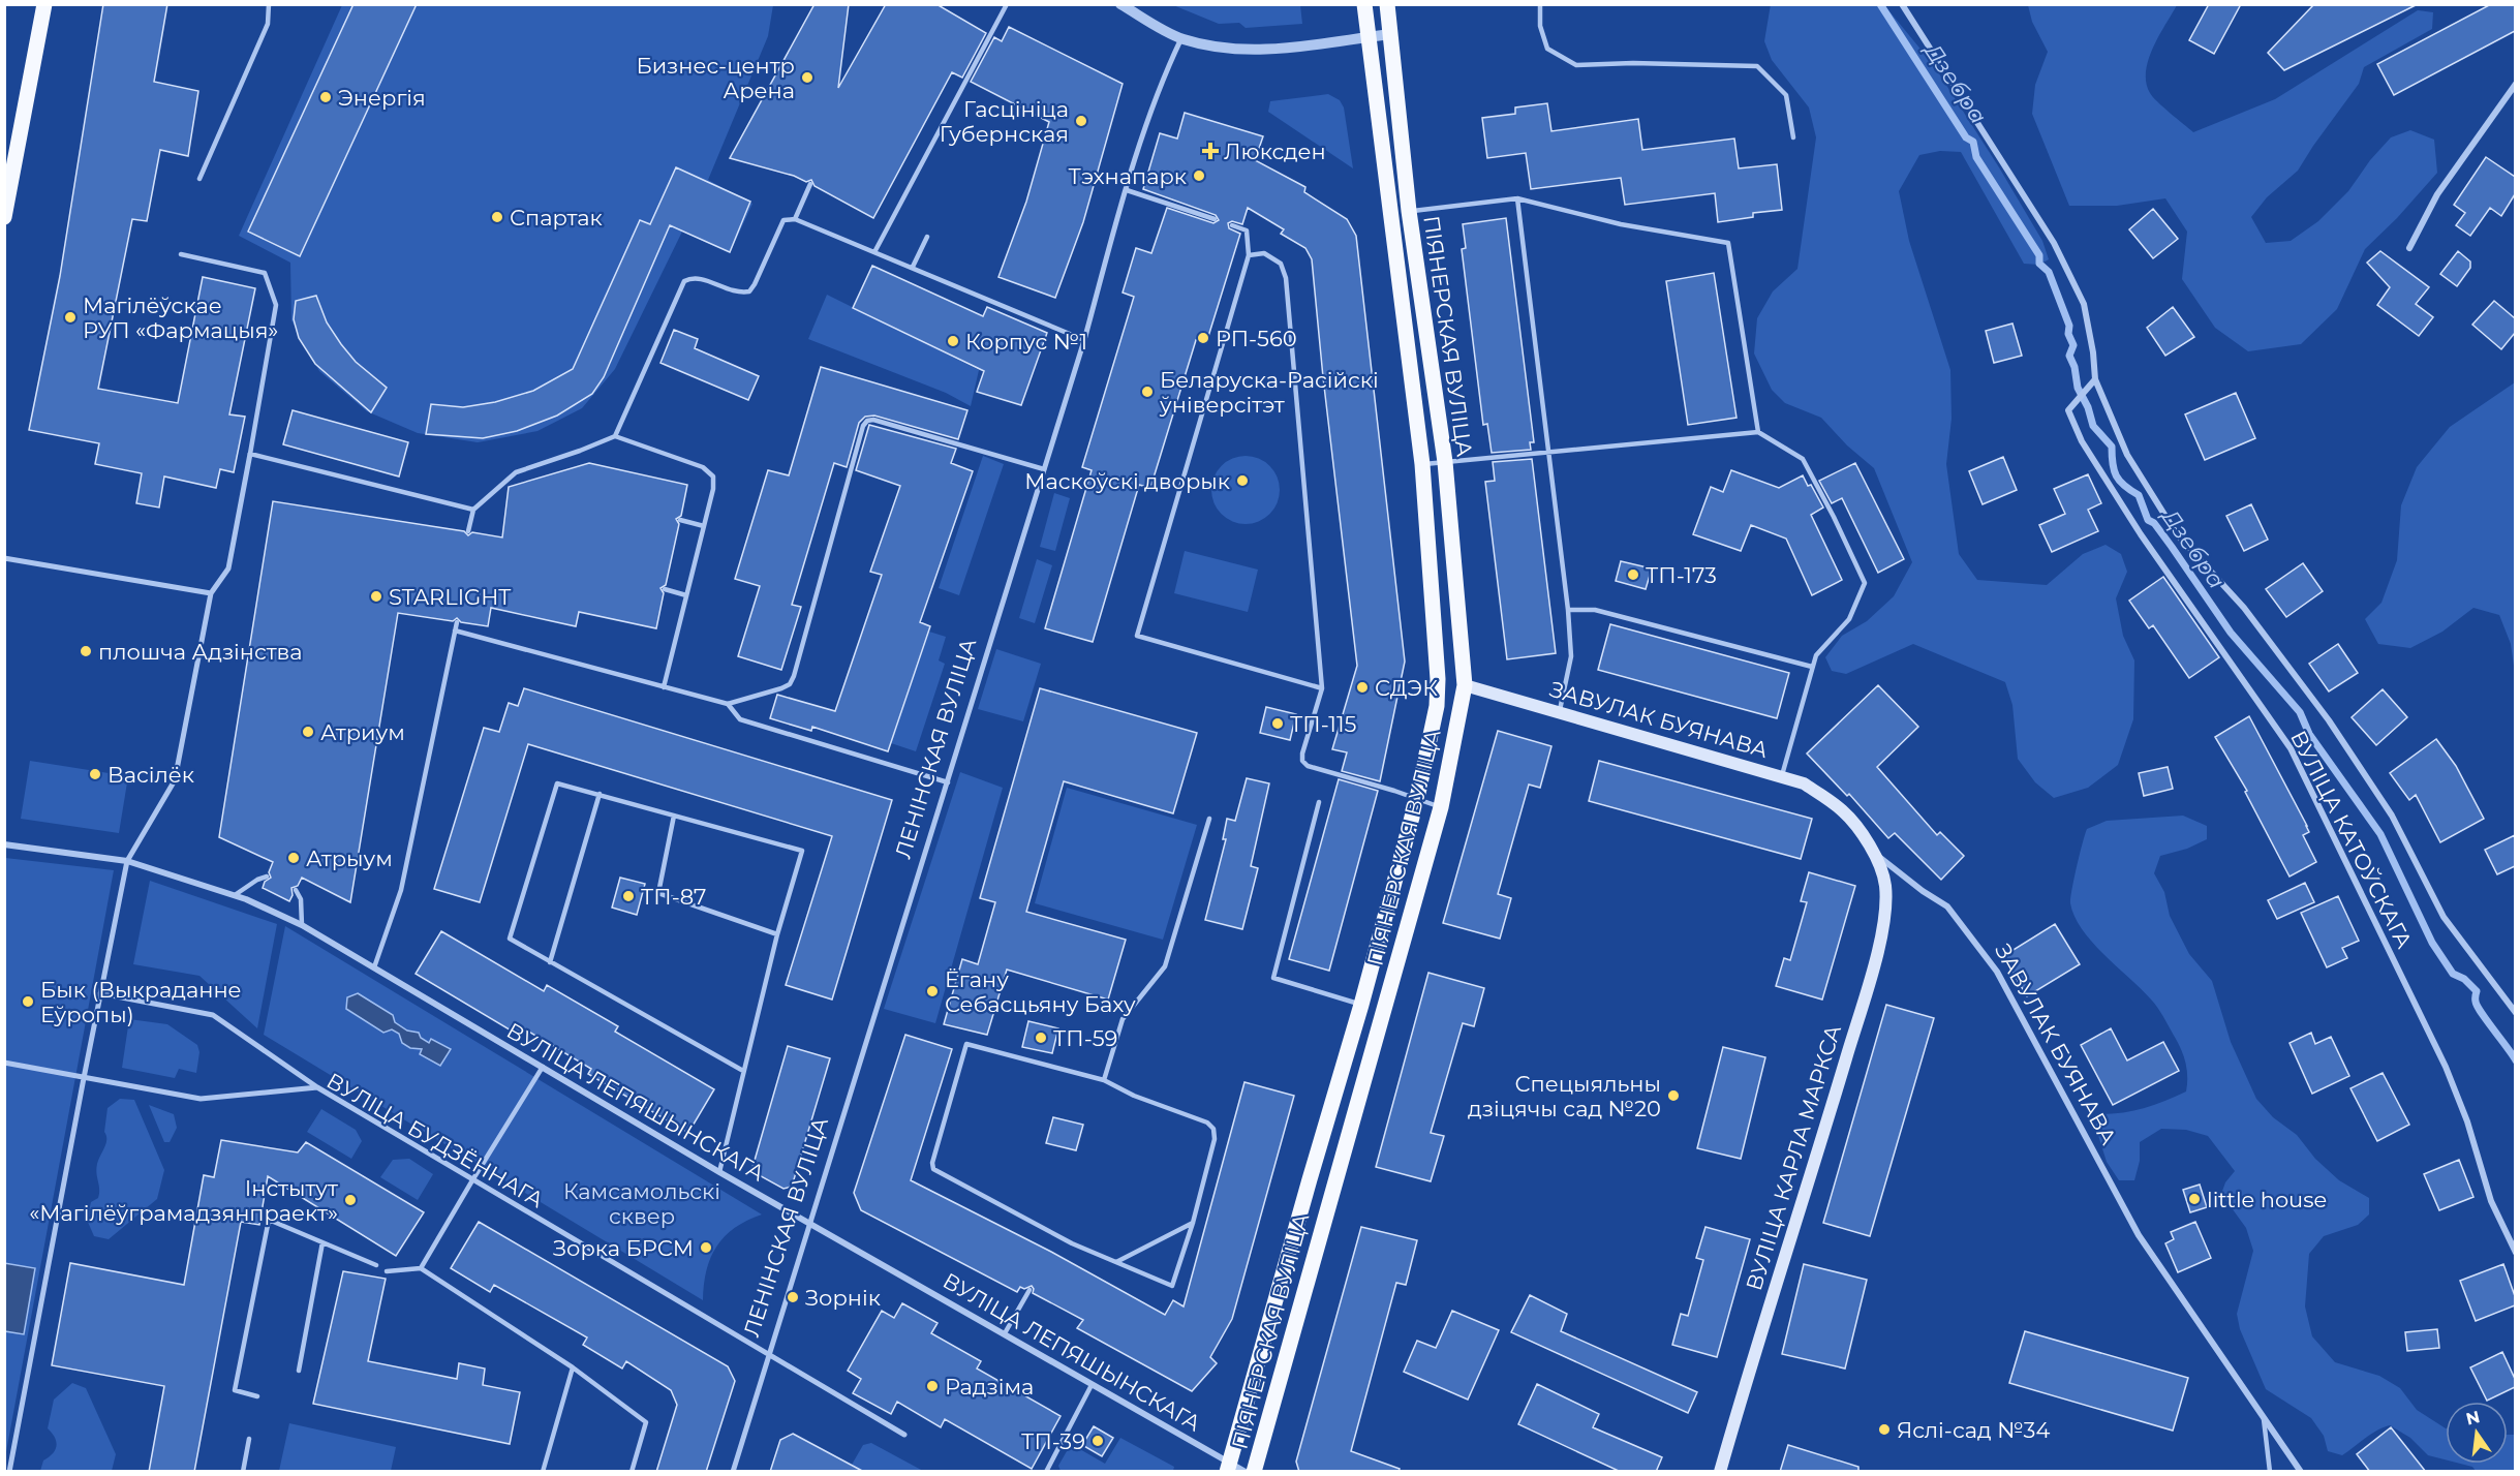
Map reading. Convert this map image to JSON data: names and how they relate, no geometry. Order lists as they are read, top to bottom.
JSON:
{
  "streets": {
    "main road": ["ПІЯНЕРСКАЯ ВУЛІЦА", "ЗАВУЛАК БУЯНАВА", "ВУЛІЦА КАРЛА МАРКСА"],
    "street": [
      "ЛЕНІНСКАЯ ВУЛІЦА",
      "ВУЛІЦА КАТОЎСКАГА",
      "ВУЛІЦА ЛЕПЯШЫНСКАГА",
      "ВУЛІЦА БУДЗЁННАГА"
    ]
  },
  "crossings": [
    ["ПІЯНЕРСКАЯ ВУЛІЦА", "ЗАВУЛАК БУЯНАВА"],
    ["ПІЯНЕРСКАЯ ВУЛІЦА", "ВУЛІЦА ЛЕПЯШЫНСКАГА"],
    ["ЗАВУЛАК БУЯНАВА", "ВУЛІЦА КАРЛА МАРКСА"],
    ["ЛЕНІНСКАЯ ВУЛІЦА", "ВУЛІЦА ЛЕПЯШЫНСКАГА"],
    ["ЛЕНІНСКАЯ ВУЛІЦА", "ВУЛІЦА БУДЗЁННАГА"]
  ],
  "water": ["Дзебра"],
  "parks": ["Камсамольскі сквер"],
  "places": {
    "other": [
      "Бизнес-центр Арена",
      "Энергія",
      "Гасцініца Губернская",
      "Тэхнапарк",
      "Спартак",
      "Магілёўскае РУП «Фармацыя»",
      "РП-560",
      "Корпус №1",
      "Беларуска-Расійскі ўніверсітэт",
      "Маскоўскі дворык",
      "ТП-173",
      "STARLIGHT",
      "плошча Адзінства",
      "СДЭК",
      "ТП-115",
      "Атриум",
      "Васілёк",
      "Атрыум",
      "ТП-87",
      "Ёгану Себасцьяну Баху",
      "Бык (Выкраданне Еўропы)",
      "ТП-59",
      "Спецыяльны дзіцячы сад №20",
      "little house",
      "Інстытут «Магілёўграмадзянпраект»",
      "Зорка БРСМ",
      "Зорнік",
      "Радзіма",
      "Яслі-сад №34",
      "ТП-39"
    ],
    "health": ["Люксден"]
  },
  "north": "top"
}
